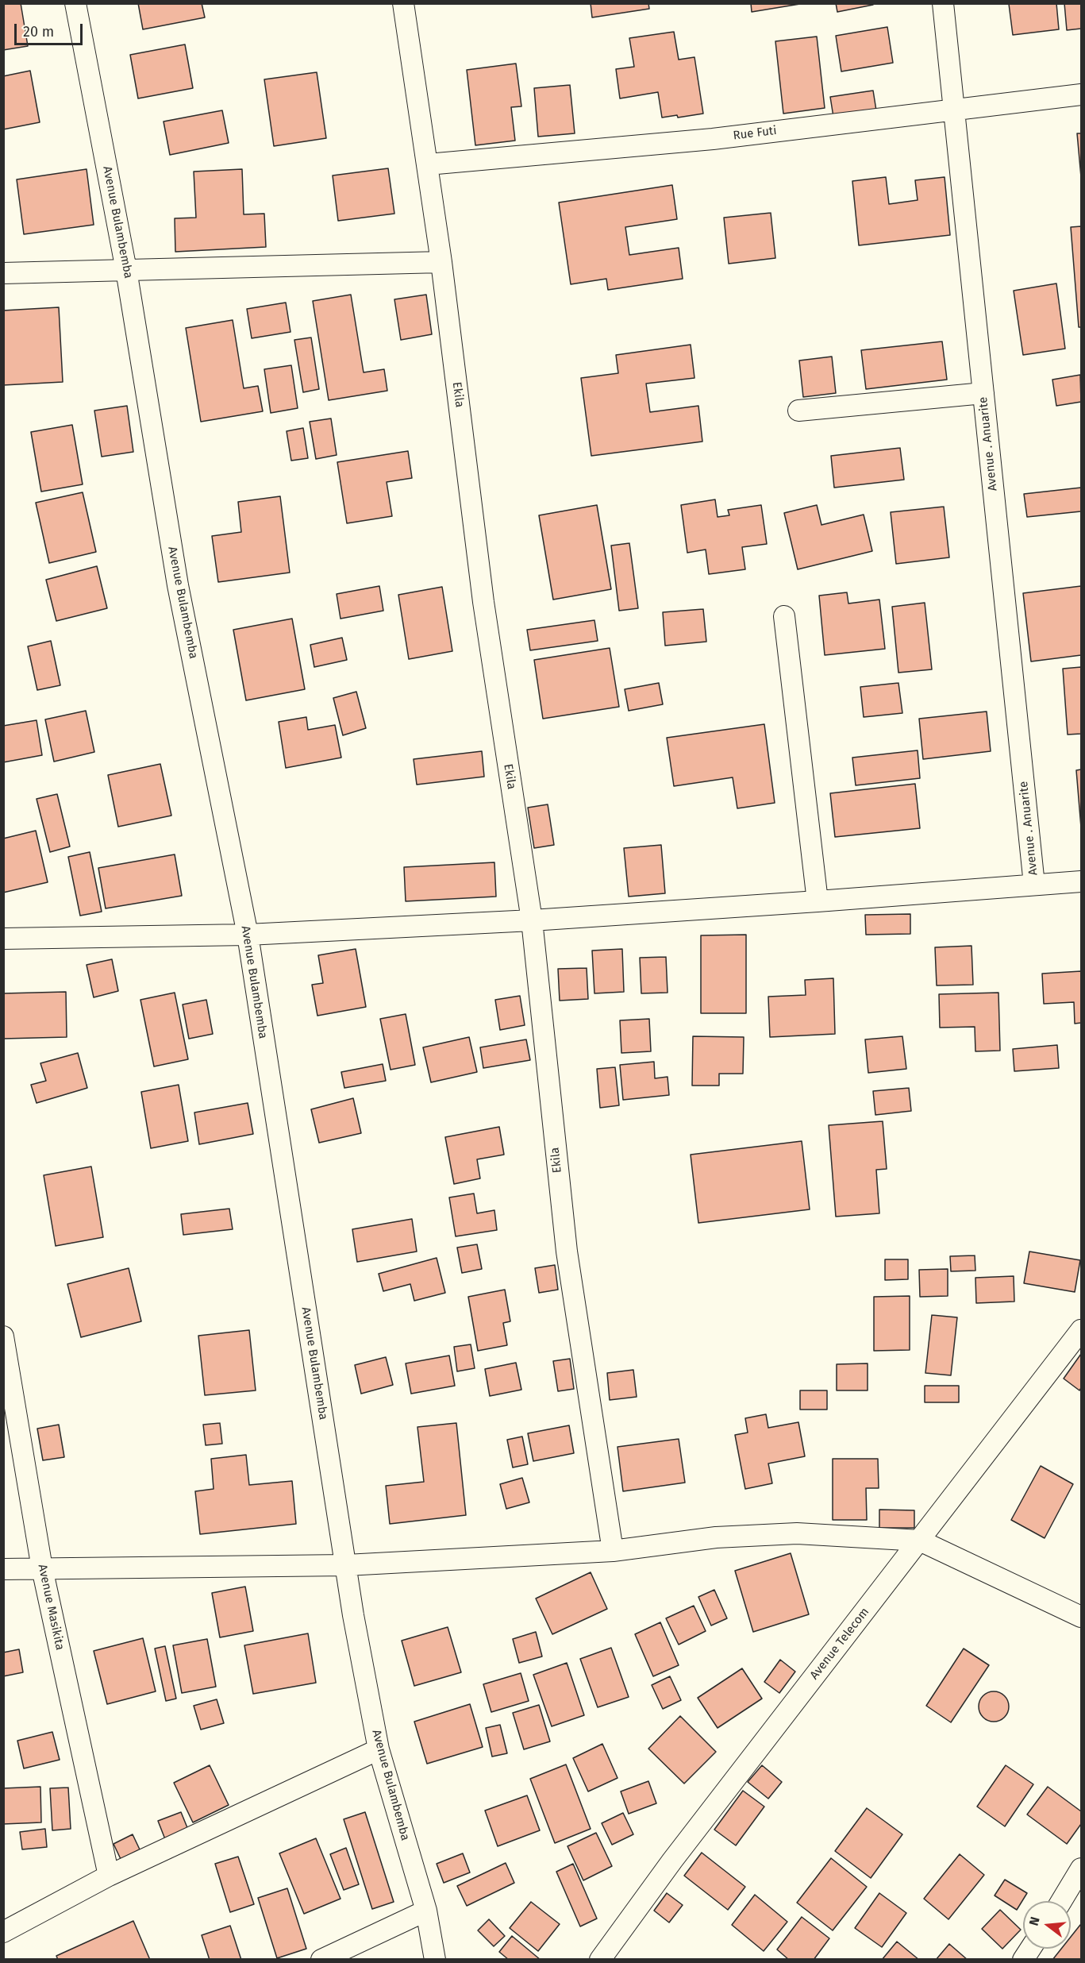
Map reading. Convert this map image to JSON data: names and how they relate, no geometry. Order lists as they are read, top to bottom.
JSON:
{
  "streets": {
    "street": [
      "Rue Futi",
      "Avenue Bulambemba",
      "Ekila",
      "Avenue . Anuarite",
      "Avenue Masikita",
      "Avenue Telecom"
    ]
  },
  "crossings": [
    ["Rue Futi", "Ekila"],
    ["Rue Futi", "Avenue . Anuarite"]
  ],
  "scale_bar": "20 m",
  "north": "left"
}
